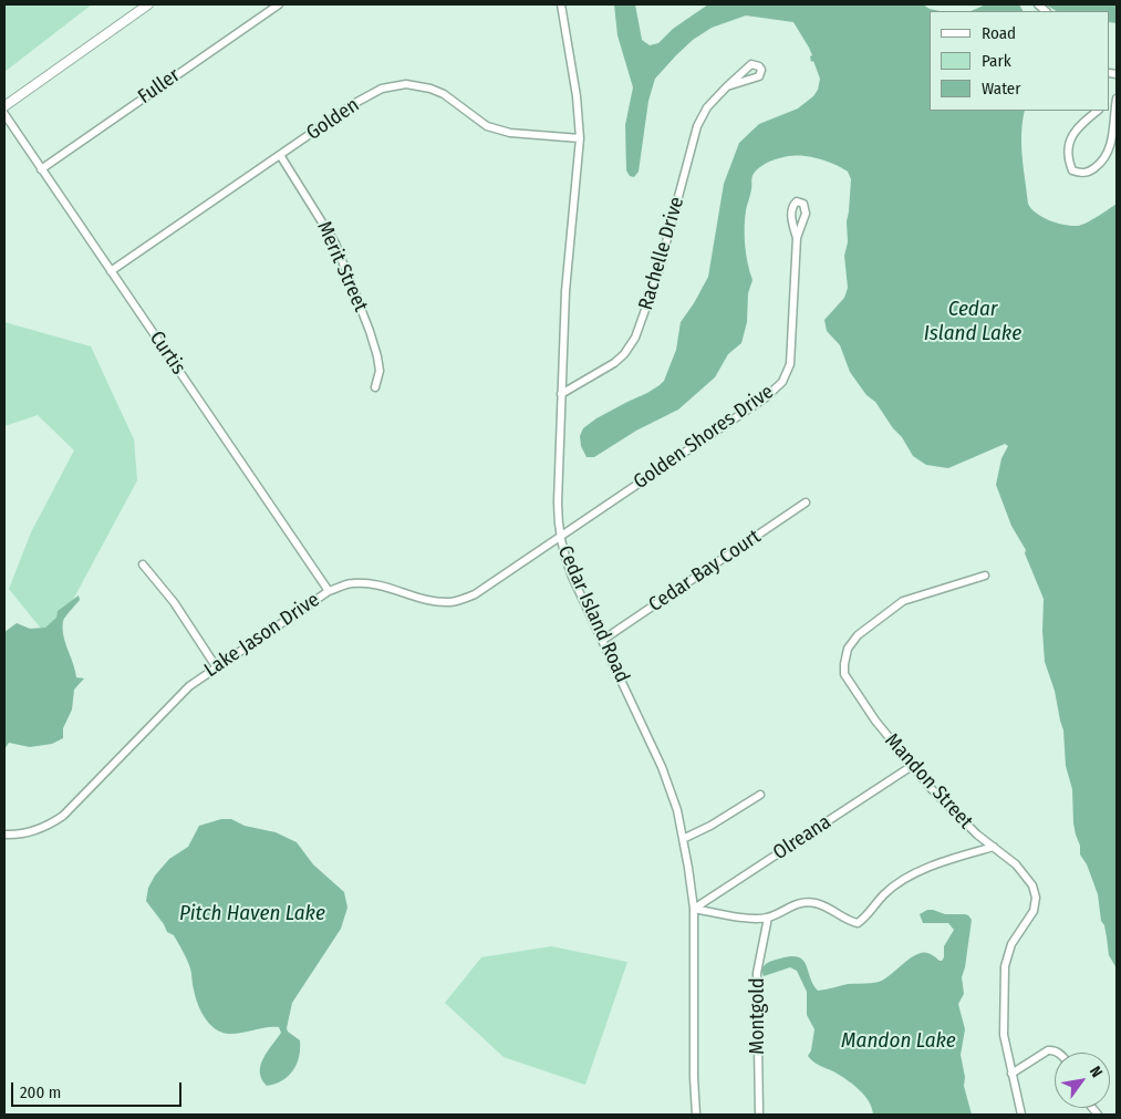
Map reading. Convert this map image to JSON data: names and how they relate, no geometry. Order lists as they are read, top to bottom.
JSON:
{
  "streets": {
    "street": [
      "Fuller",
      "Golden",
      "Rachelle Drive",
      "Merit Street",
      "Curtis",
      "Golden Shores Drive",
      "Cedar Bay Court",
      "Cedar Island Road",
      "Lake Jason Drive",
      "Mandon Street",
      "Olreana",
      "Montgold"
    ]
  },
  "crossings": [
    ["Fuller", "Curtis"],
    ["Golden", "Merit Street"],
    ["Golden", "Curtis"],
    ["Golden", "Cedar Island Road"],
    ["Rachelle Drive", "Cedar Island Road"],
    ["Curtis", "Lake Jason Drive"],
    ["Golden Shores Drive", "Cedar Island Road"],
    ["Golden Shores Drive", "Lake Jason Drive"],
    ["Cedar Bay Court", "Cedar Island Road"],
    ["Cedar Island Road", "Lake Jason Drive"],
    ["Cedar Island Road", "Olreana"],
    ["Mandon Street", "Olreana"]
  ],
  "water": ["Cedar Island Lake", "Pitch Haven Lake", "Mandon Lake"],
  "legend": ["Road", "Park", "Water"],
  "scale_bar": "200 m",
  "north": "top right"
}
